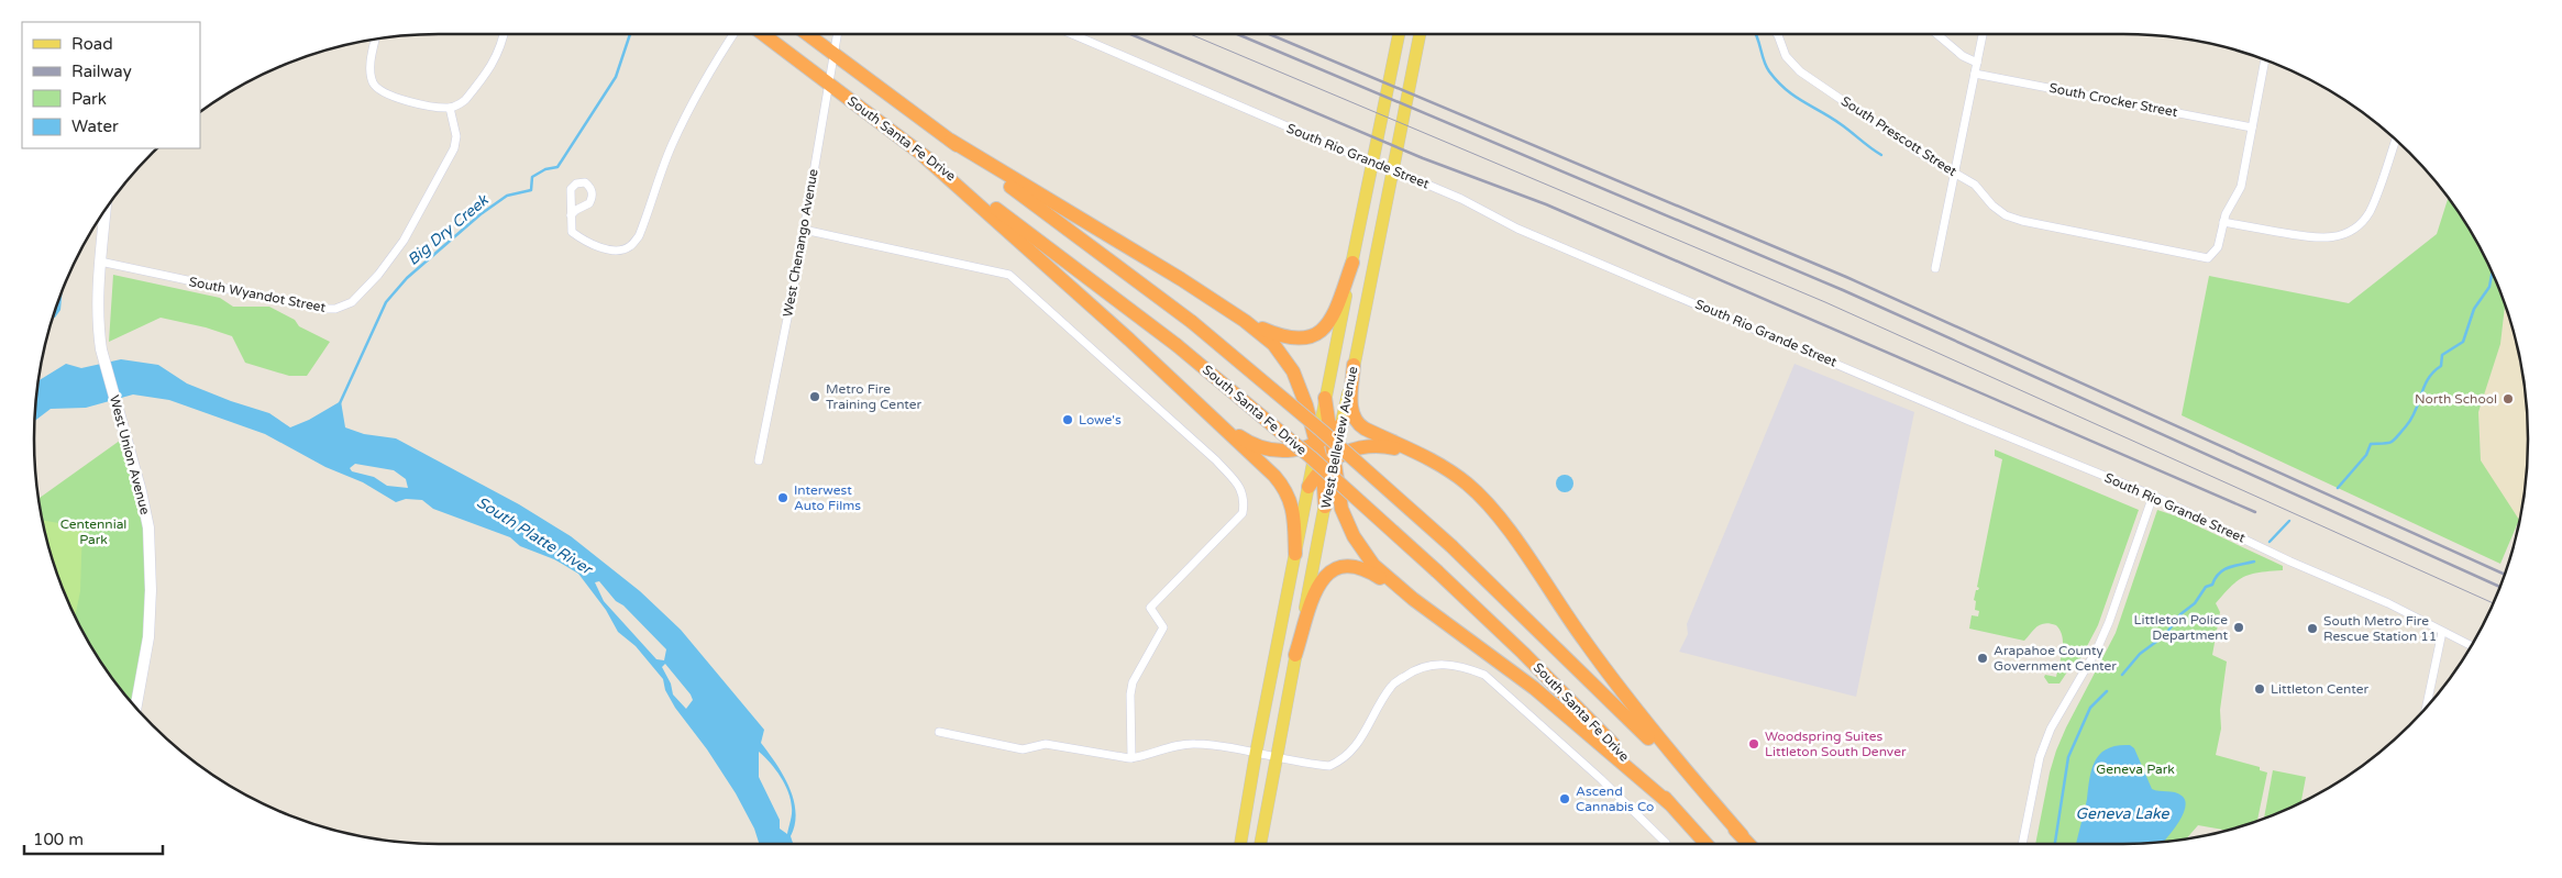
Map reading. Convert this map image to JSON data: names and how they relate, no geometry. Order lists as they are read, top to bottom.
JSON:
{
  "streets": {
    "highway": ["South Santa Fe Drive"],
    "main road": ["West Belleview Avenue"],
    "street": [
      "South Crocker Street",
      "South Prescott Street",
      "South Rio Grande Street",
      "West Chenango Avenue",
      "South Wyandot Street",
      "West Union Avenue"
    ]
  },
  "crossings": [
    ["South Santa Fe Drive", "West Chenango Avenue"],
    ["South Wyandot Street", "West Union Avenue"]
  ],
  "water": ["Big Dry Creek", "South Platte River", "Geneva Lake"],
  "parks": ["Centennial Park", "Geneva Park"],
  "places": [
    "Metro Fire Training Center",
    "North School",
    "Lowe's",
    "Interwest Auto Films",
    "Littleton Police Department",
    "South Metro Fire Rescue Station 11",
    "Arapahoe County Government Center",
    "Littleton Center",
    "Woodspring Suites Littleton South Denver",
    "Ascend Cannabis Co"
  ],
  "legend": [
    "Road",
    "Railway",
    "Park",
    "Water"
  ],
  "scale_bar": "100 m"
}
